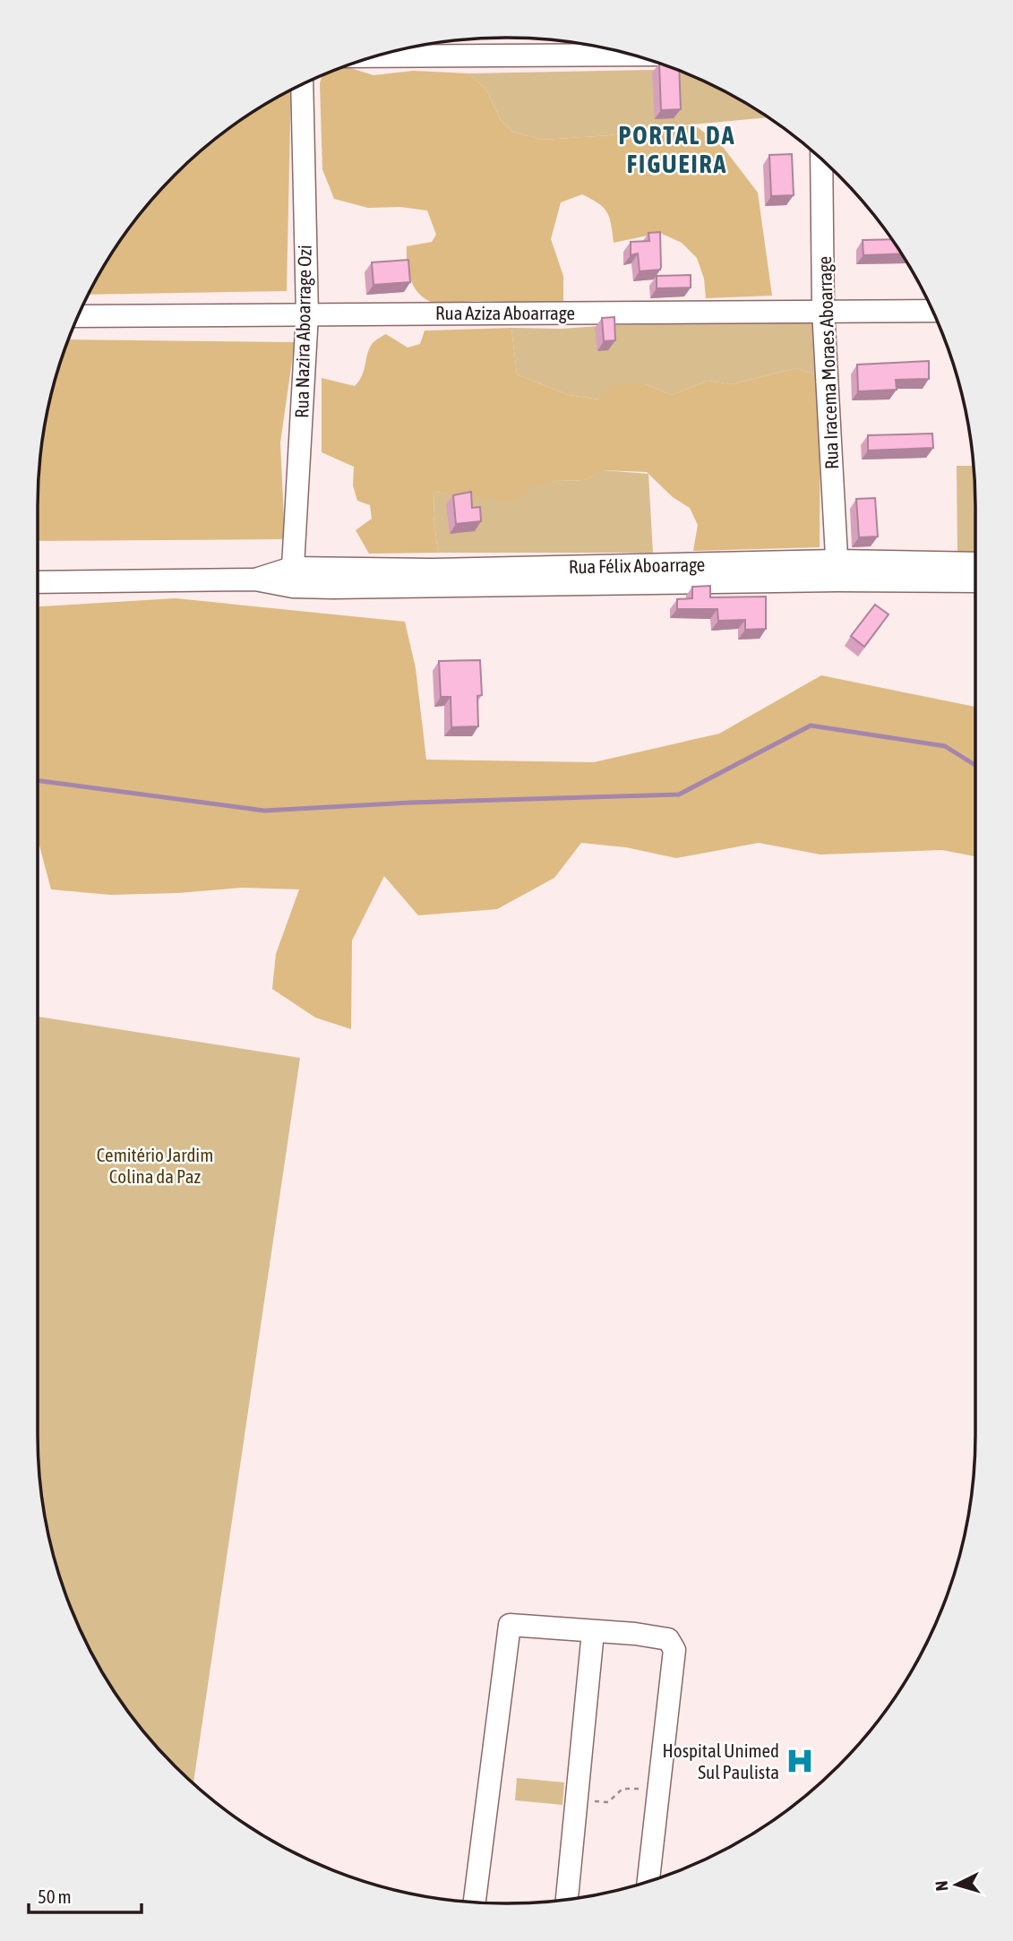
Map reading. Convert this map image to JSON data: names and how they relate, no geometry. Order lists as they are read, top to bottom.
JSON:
{
  "streets": {
    "street": [
      "Rua Aziza Aboarrage",
      "Rua Nazira Aboarrage Ozi",
      "Rua Iracema Moraes Aboarrage",
      "Rua Félix Aboarrage"
    ]
  },
  "crossings": [
    ["Rua Aziza Aboarrage", "Rua Nazira Aboarrage Ozi"],
    ["Rua Aziza Aboarrage", "Rua Iracema Moraes Aboarrage"],
    ["Rua Nazira Aboarrage Ozi", "Rua Félix Aboarrage"],
    ["Rua Iracema Moraes Aboarrage", "Rua Félix Aboarrage"]
  ],
  "districts": ["PORTAL DA FIGUEIRA"],
  "parks": ["Cemitério Jardim Colina da Paz"],
  "places": {
    "hospital": ["Hospital Unimed Sul Paulista"]
  },
  "scale_bar": "50 m",
  "north": "left"
}
